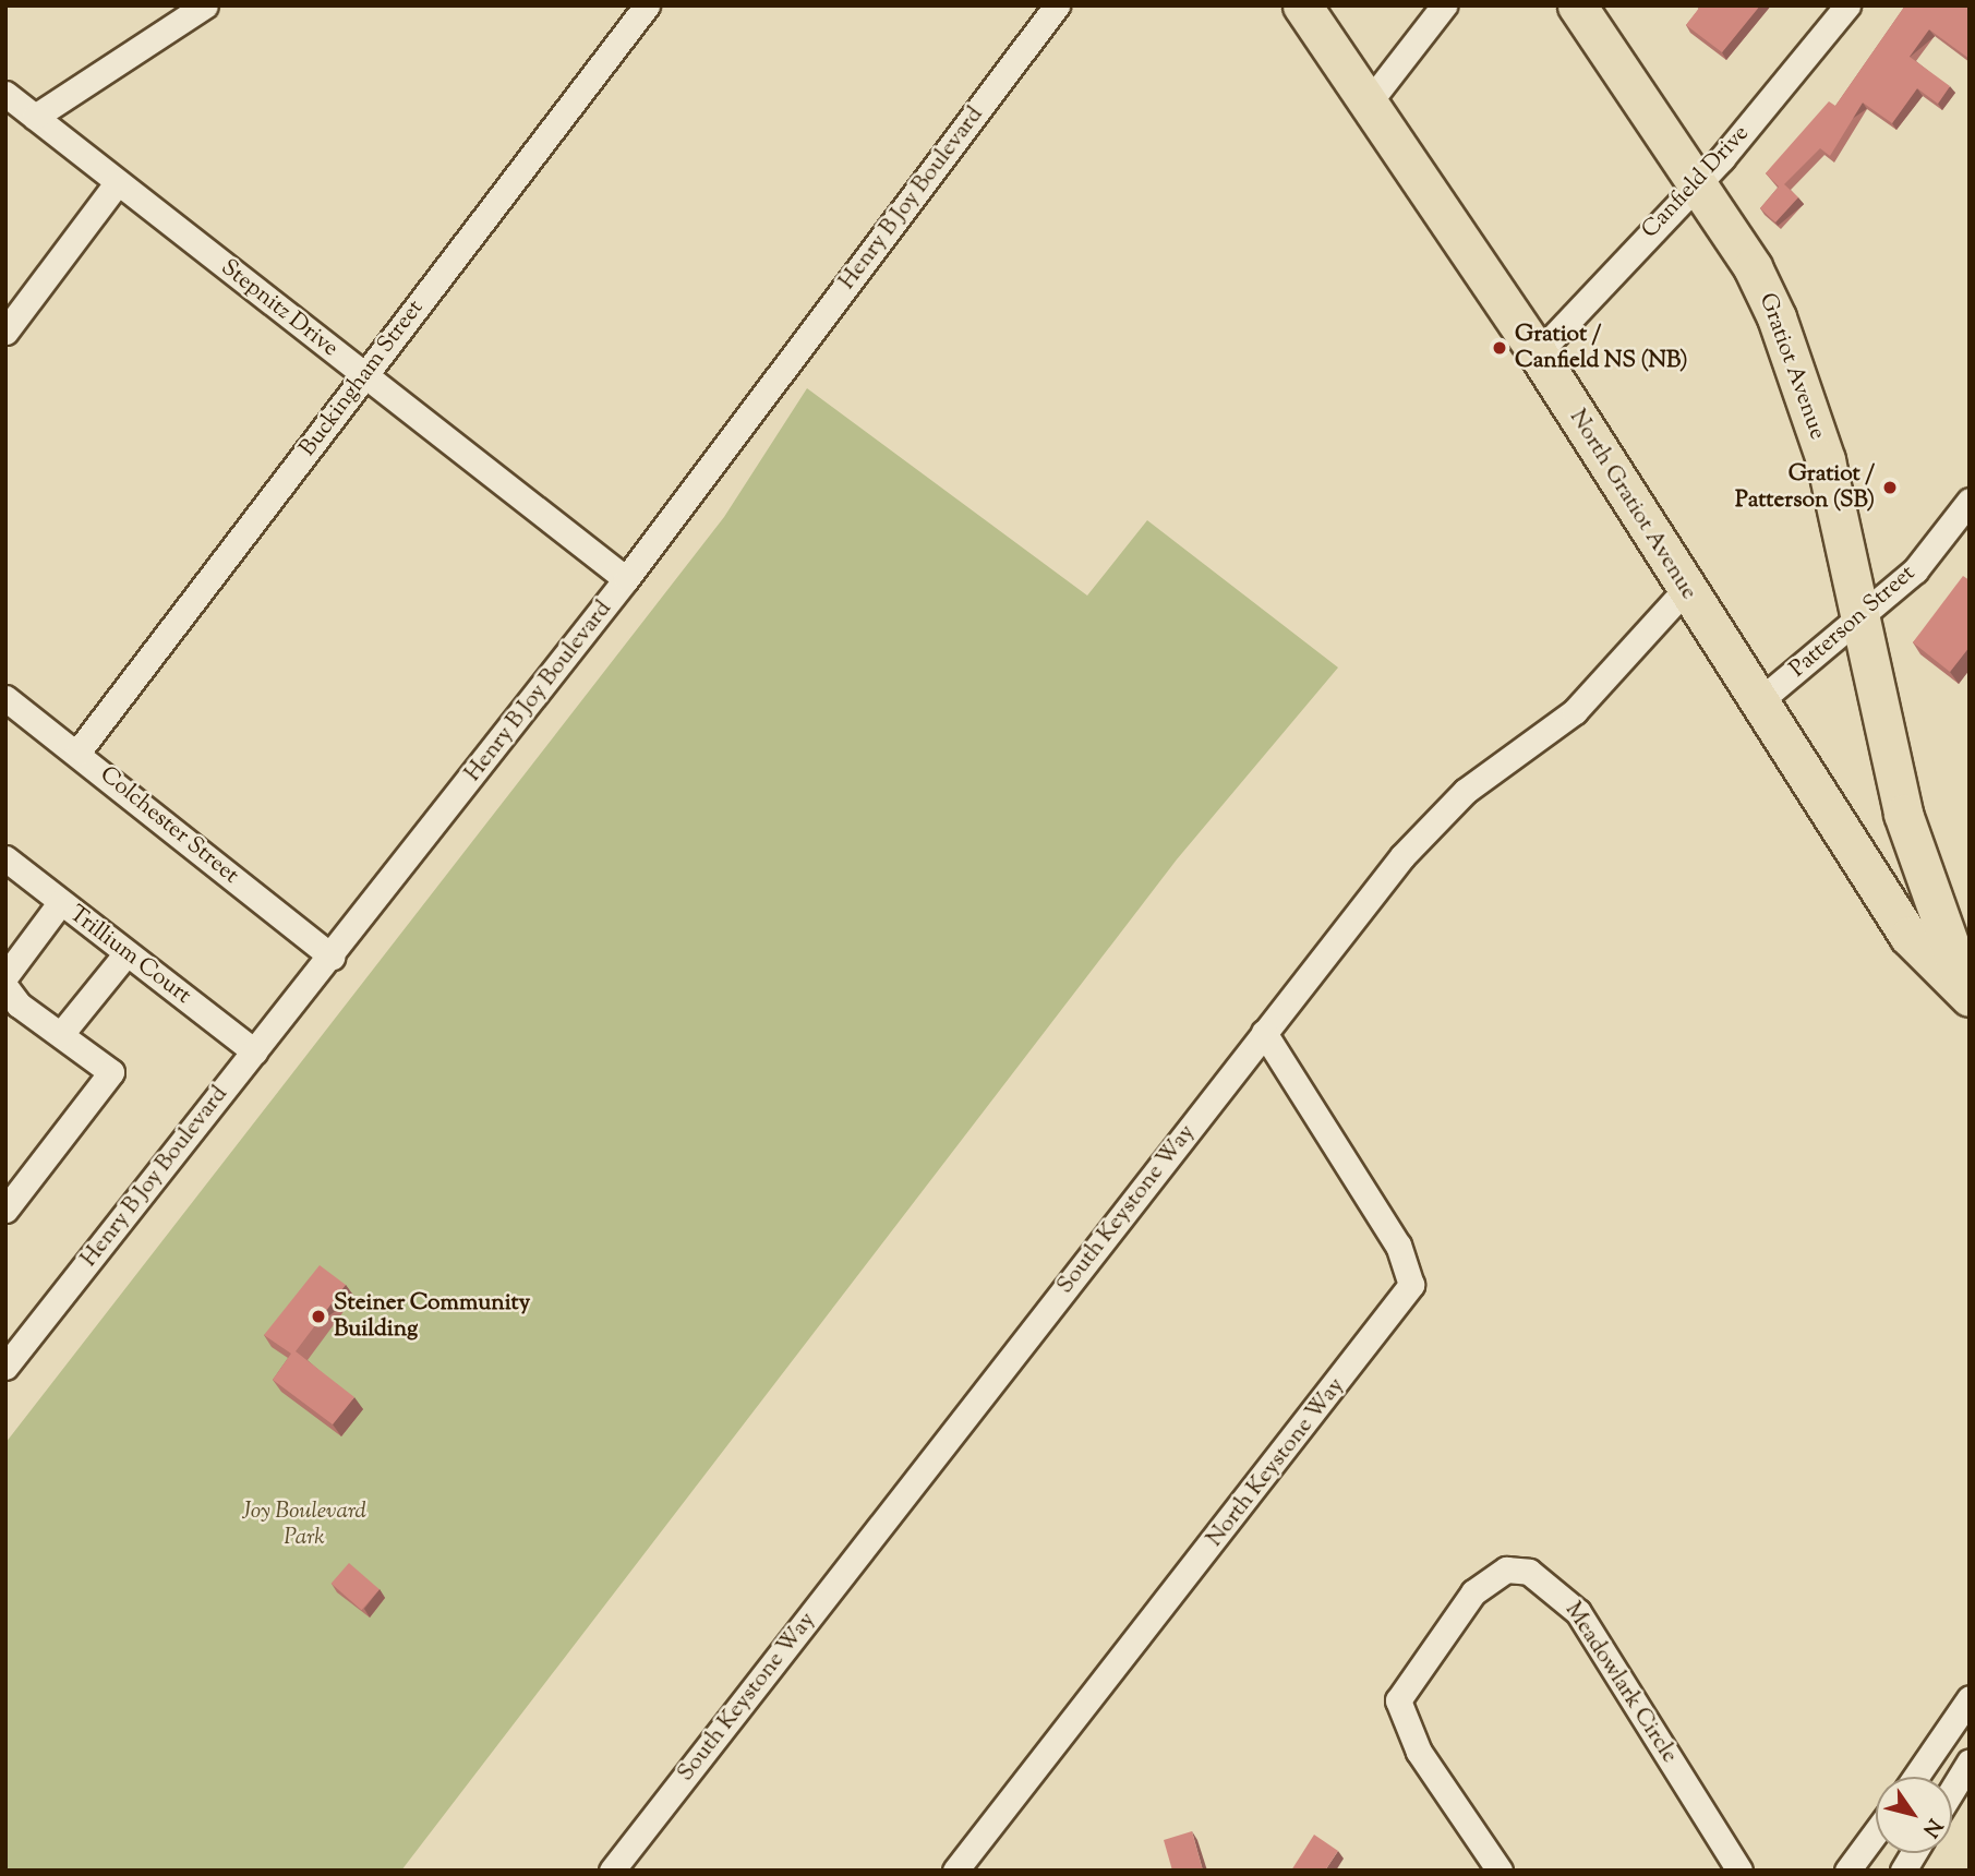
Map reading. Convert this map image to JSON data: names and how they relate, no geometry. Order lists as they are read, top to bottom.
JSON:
{
  "streets": {
    "main road": ["Gratiot Avenue", "North Gratiot Avenue"],
    "street": [
      "Canfield Drive",
      "Henry B Joy Boulevard",
      "Stepnitz Drive",
      "Buckingham Street",
      "Patterson Street",
      "Colchester Street",
      "Trillium Court",
      "South Keystone Way",
      "North Keystone Way",
      "Meadowlark Circle"
    ]
  },
  "crossings": [
    ["Canfield Drive", "Gratiot Avenue"],
    ["Canfield Drive", "North Gratiot Avenue"],
    ["Henry B Joy Boulevard", "Stepnitz Drive"],
    ["Henry B Joy Boulevard", "Colchester Street"],
    ["Henry B Joy Boulevard", "Trillium Court"],
    ["Stepnitz Drive", "Buckingham Street"],
    ["Gratiot Avenue", "North Gratiot Avenue"],
    ["Gratiot Avenue", "Patterson Street"],
    ["Buckingham Street", "Colchester Street"],
    ["North Gratiot Avenue", "Patterson Street"],
    ["North Gratiot Avenue", "South Keystone Way"],
    ["South Keystone Way", "North Keystone Way"]
  ],
  "parks": ["Joy Boulevard Park"],
  "places": ["Gratiot / Canfield NS (NB)", "Gratiot / Patterson (SB)", "Steiner Community Building"],
  "north": "bottom right"
}
